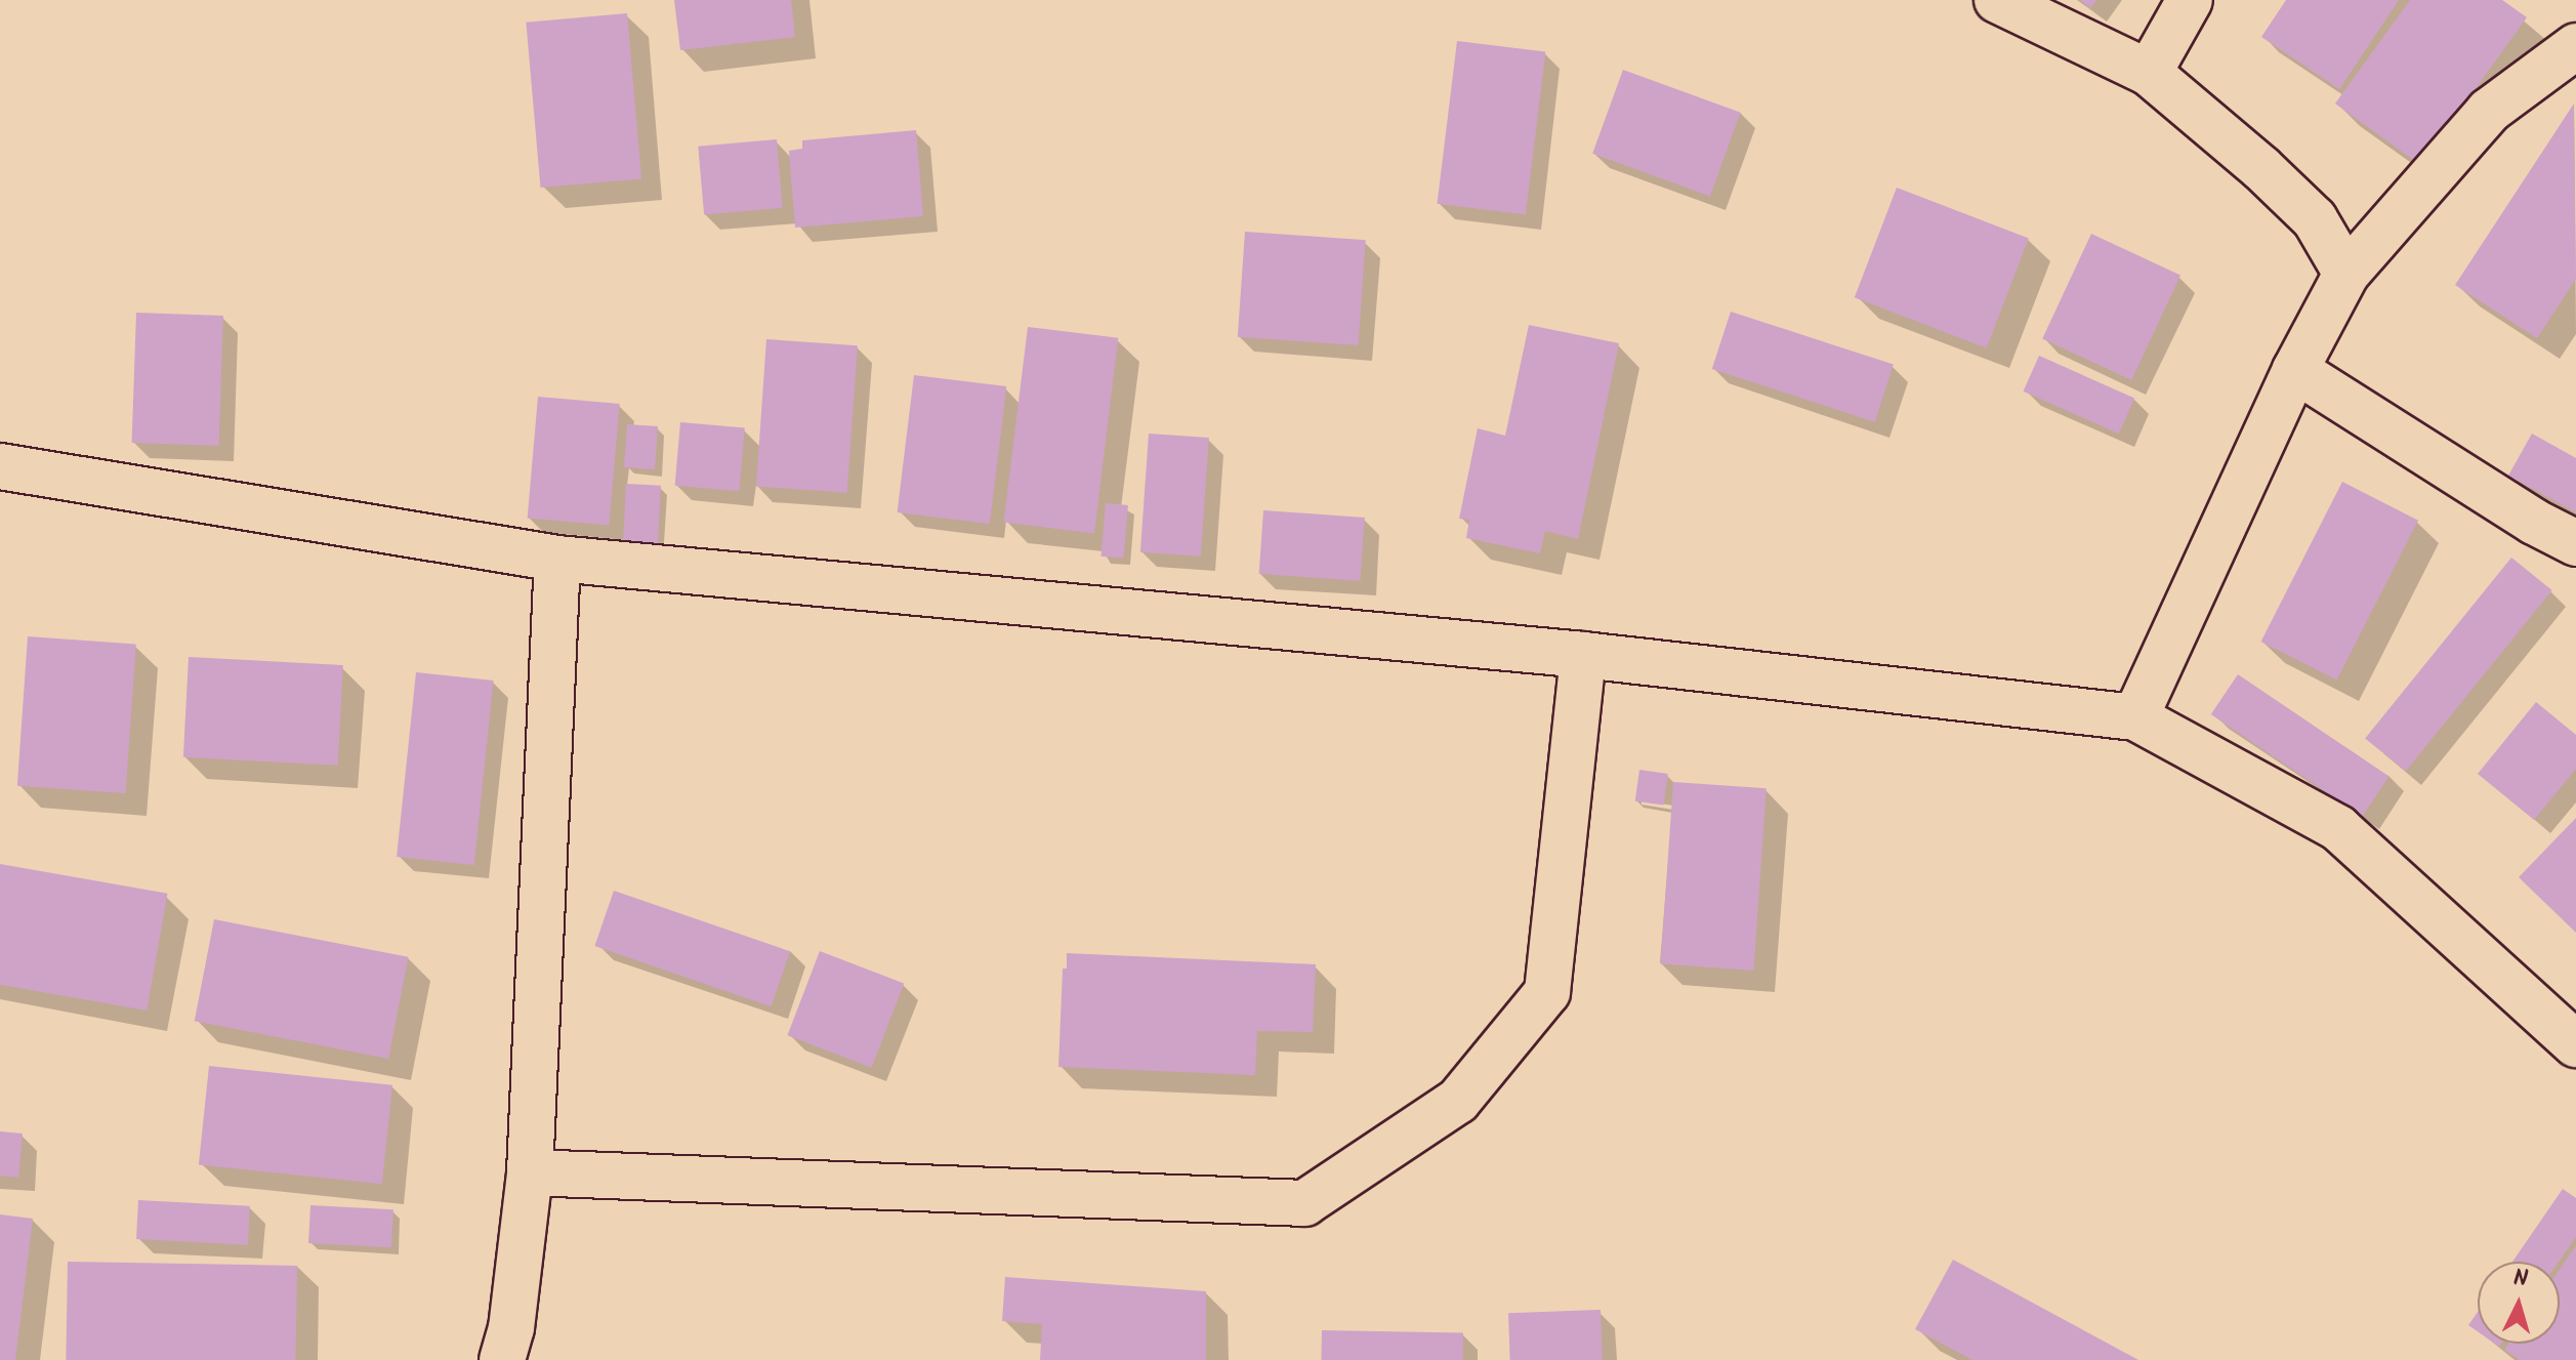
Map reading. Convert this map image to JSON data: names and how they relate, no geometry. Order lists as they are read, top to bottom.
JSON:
{
  "north": "top"
}
